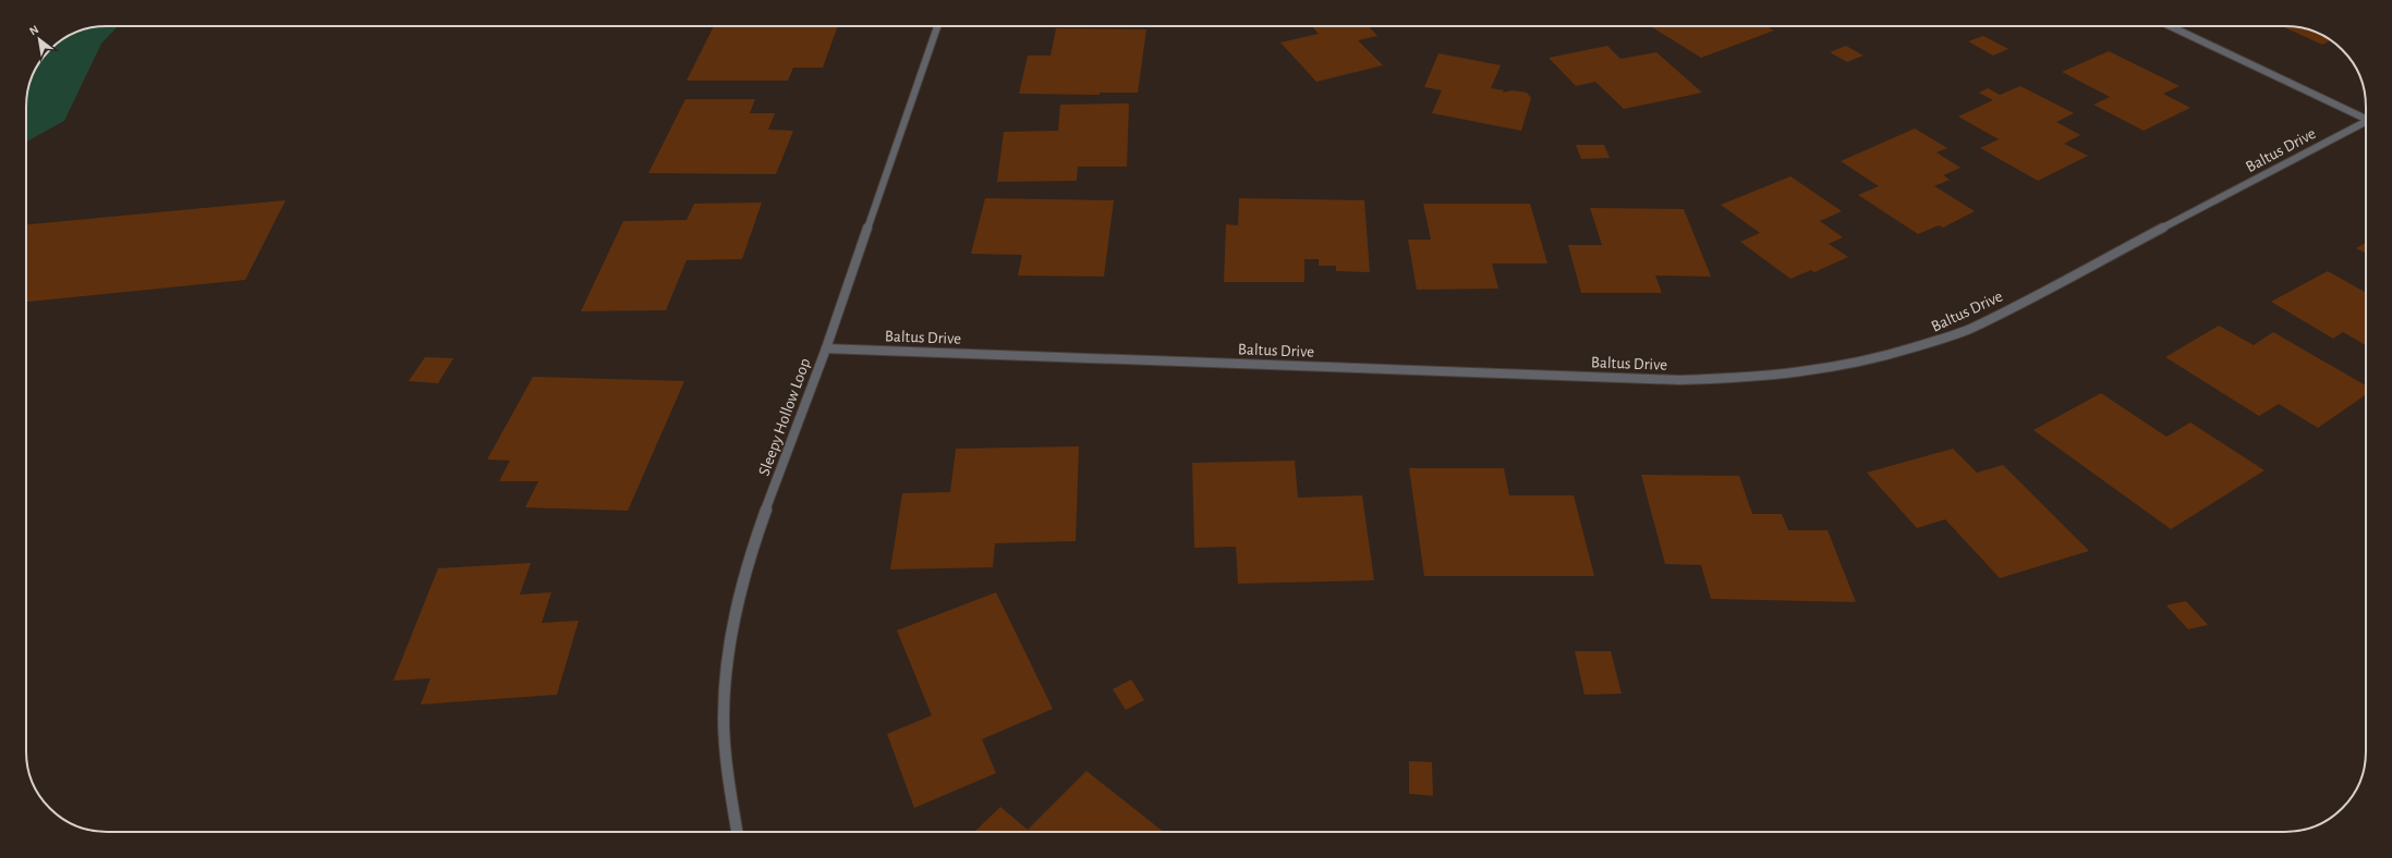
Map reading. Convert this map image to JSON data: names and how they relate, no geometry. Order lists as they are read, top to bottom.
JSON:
{
  "streets": {
    "street": ["Baltus Drive", "Sleepy Hollow Loop"]
  },
  "crossings": [
    ["Baltus Drive", "Sleepy Hollow Loop"]
  ],
  "north": "top left"
}
